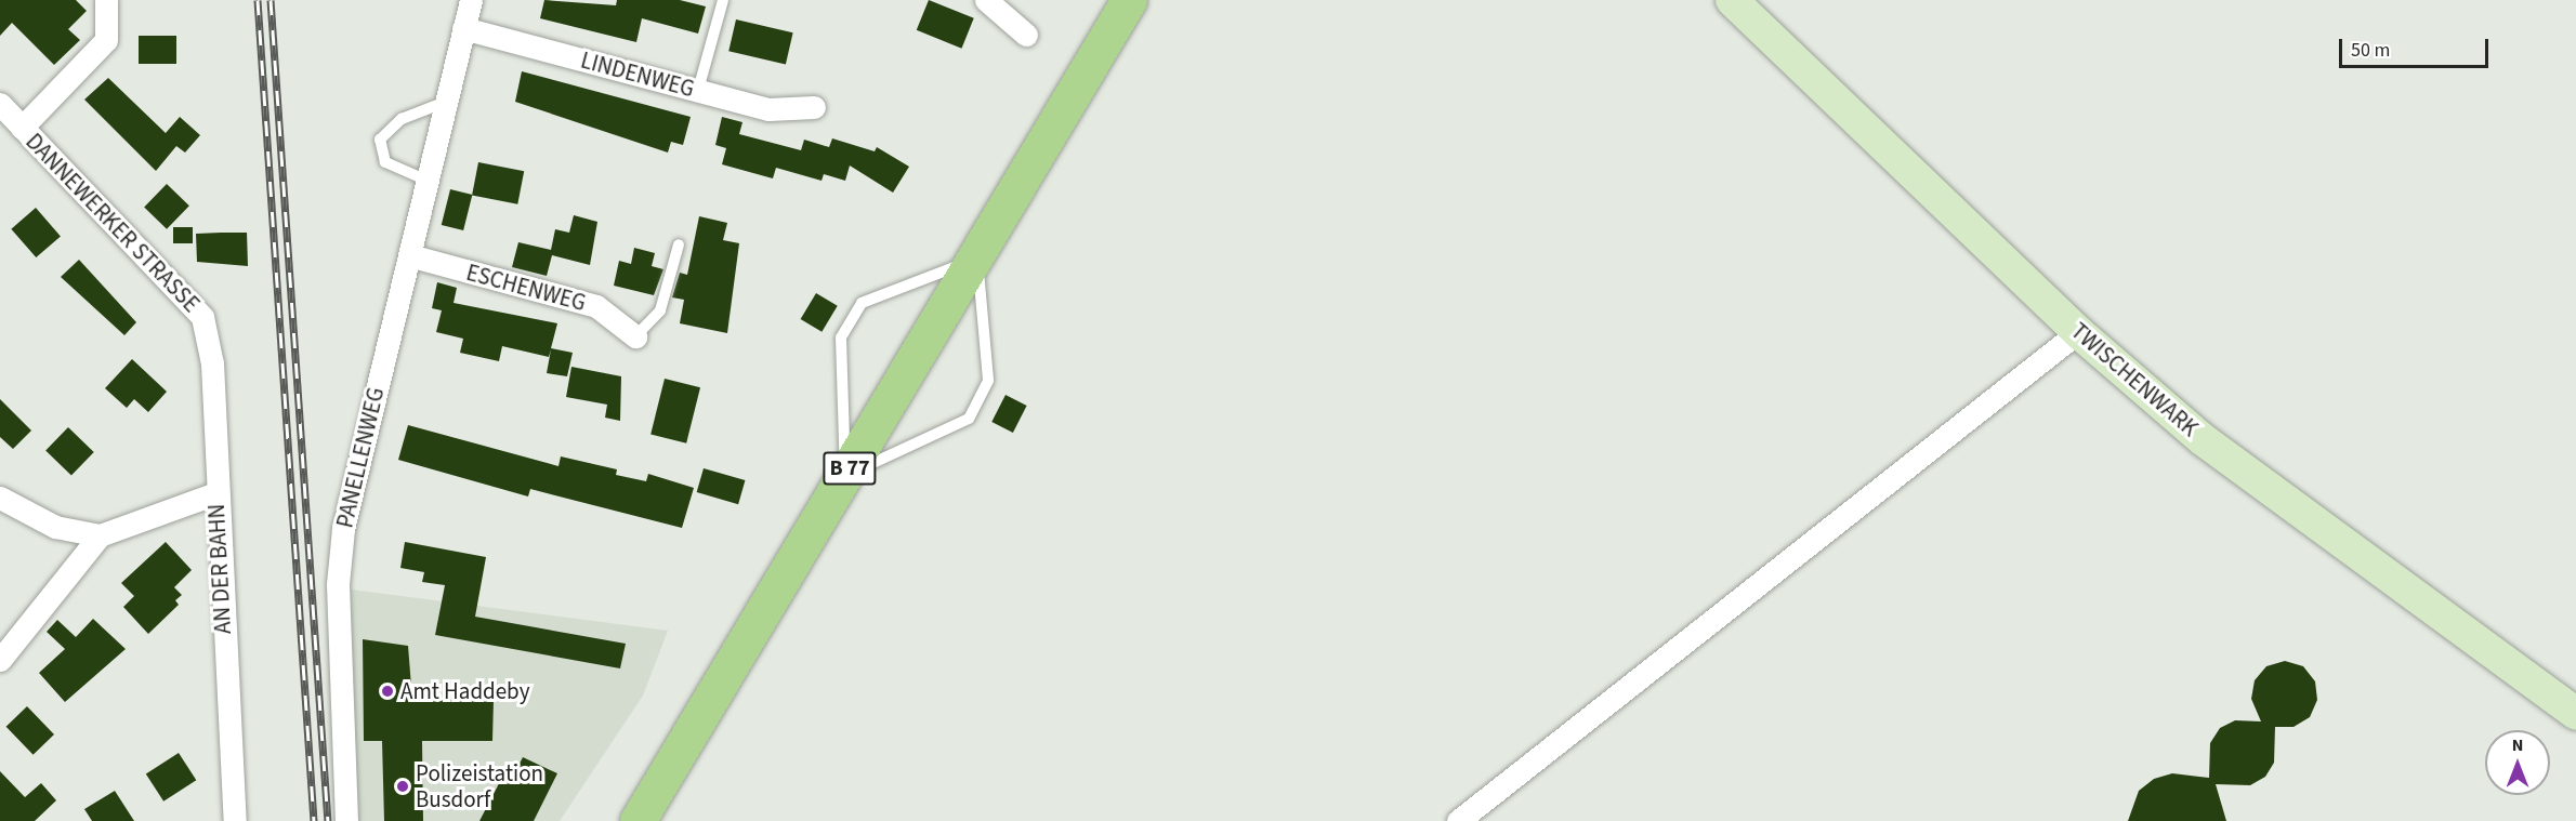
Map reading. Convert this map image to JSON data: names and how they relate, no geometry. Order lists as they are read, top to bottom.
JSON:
{
  "streets": {
    "main road": ["B 77"],
    "street": [
      "LINDENWEG",
      "DANNEWERKER STRASSE",
      "ESCHENWEG",
      "TWISCHENWARK",
      "PANELLENWEG",
      "AN DER BAHN"
    ]
  },
  "crossings": [
    ["LINDENWEG", "PANELLENWEG"],
    ["DANNEWERKER STRASSE", "AN DER BAHN"],
    ["ESCHENWEG", "PANELLENWEG"]
  ],
  "places": ["Amt Haddeby", "Polizeistation Busdorf"],
  "scale_bar": "50 m",
  "north": "top"
}
